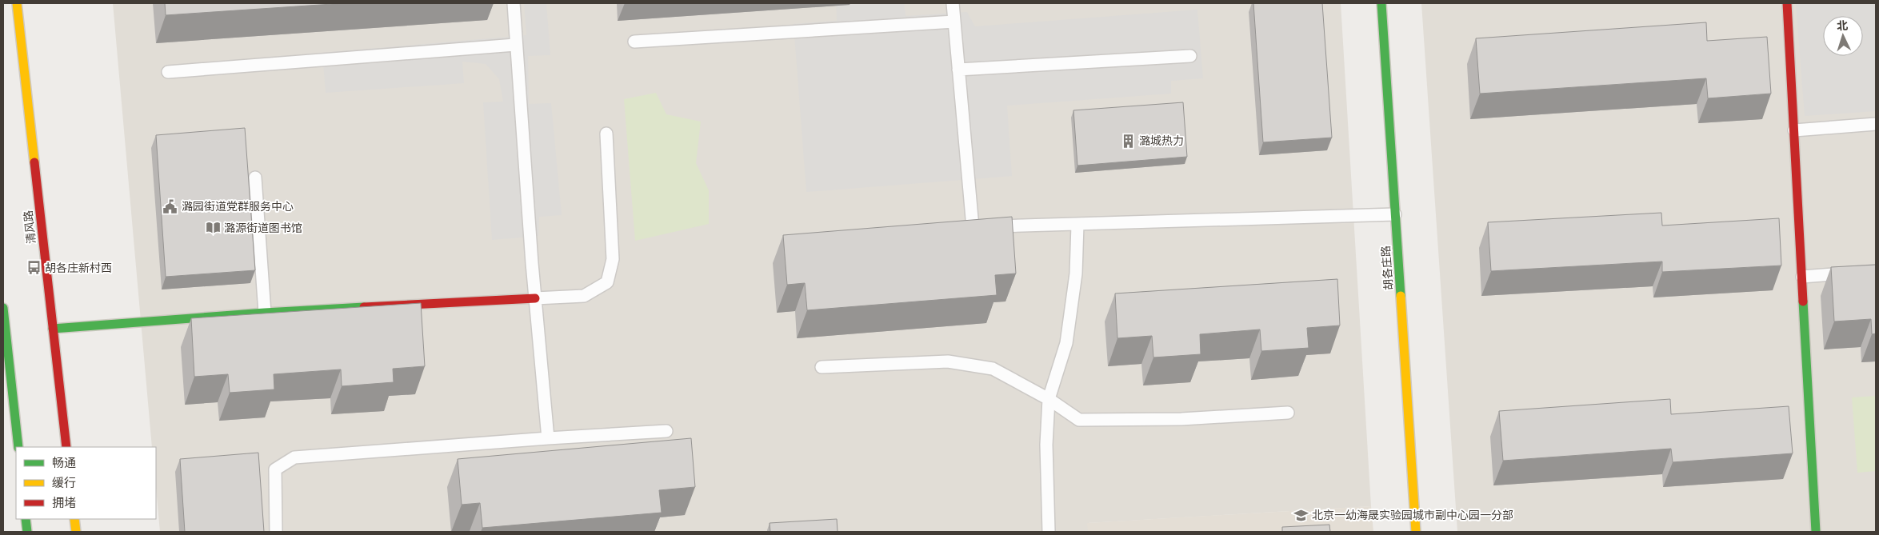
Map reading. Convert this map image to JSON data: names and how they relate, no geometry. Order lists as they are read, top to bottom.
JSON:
{
  "streets": {
    "street": ["清风路", "胡各庄路"]
  },
  "places": {
    "building": ["潞城热力"],
    "public building": ["潞园街道党群服务中心"],
    "library": ["潞源街道图书馆"],
    "bus stop": ["胡各庄新村西"],
    "school or university": ["北京一幼海晟实验园城市副中心园一分部"]
  },
  "legend": ["畅通", "缓行", "拥堵"],
  "north": "top"
}
